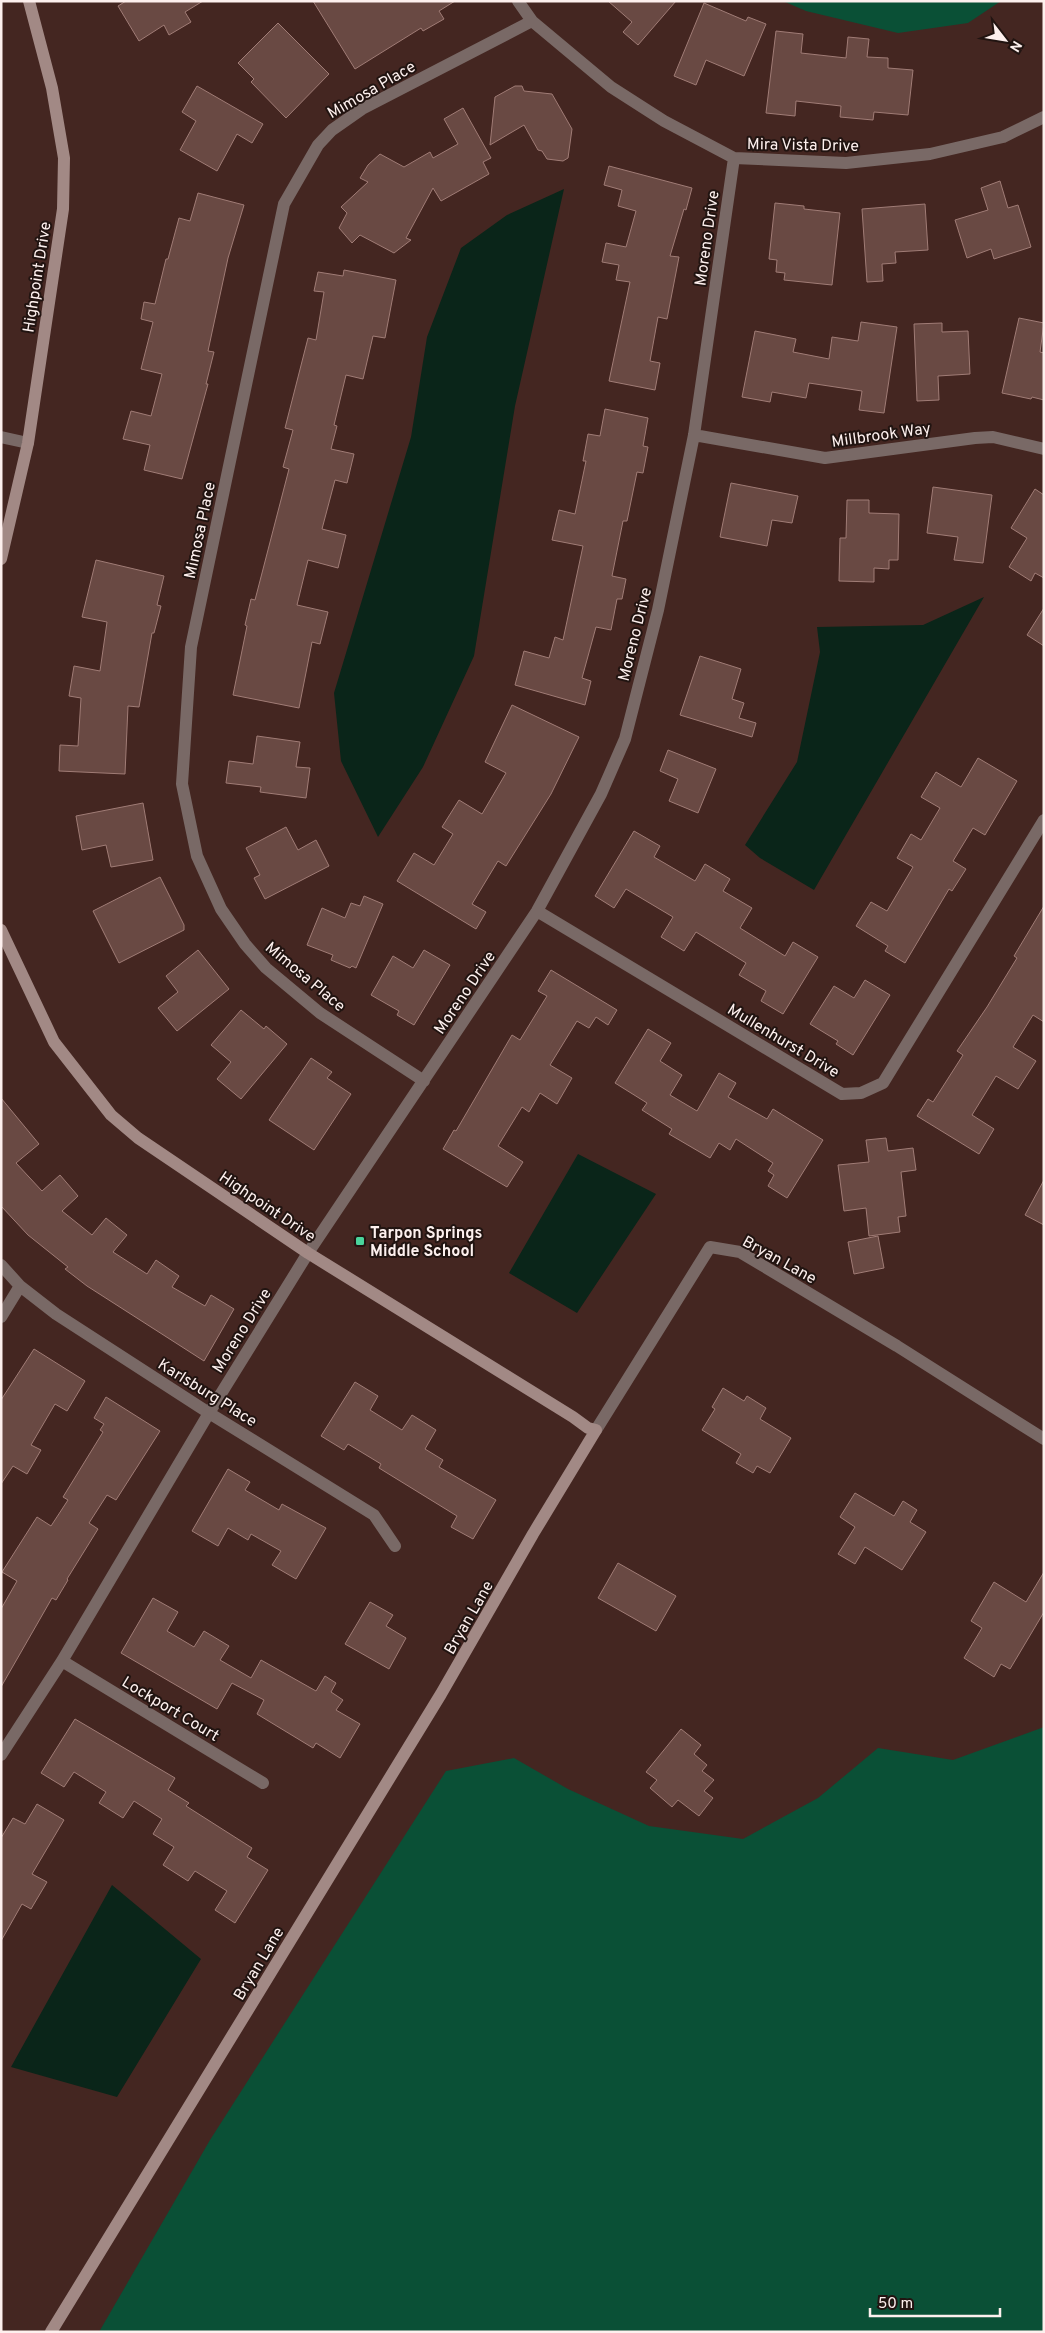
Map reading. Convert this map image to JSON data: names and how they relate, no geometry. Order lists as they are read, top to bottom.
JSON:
{
  "streets": {
    "street": [
      "Mimosa Place",
      "Mira Vista Drive",
      "Moreno Drive",
      "Highpoint Drive",
      "Millbrook Way",
      "Mullenhurst Drive",
      "Bryan Lane",
      "Karlsburg Place",
      "Lockport Court"
    ]
  },
  "crossings": [
    ["Mimosa Place", "Mira Vista Drive"],
    ["Mimosa Place", "Moreno Drive"],
    ["Mira Vista Drive", "Moreno Drive"],
    ["Moreno Drive", "Highpoint Drive"],
    ["Moreno Drive", "Millbrook Way"],
    ["Moreno Drive", "Mullenhurst Drive"],
    ["Moreno Drive", "Karlsburg Place"],
    ["Moreno Drive", "Lockport Court"],
    ["Highpoint Drive", "Bryan Lane"]
  ],
  "places": {
    "transit": ["Tarpon Springs Middle School"]
  },
  "scale_bar": "50 m",
  "north": "bottom right"
}
